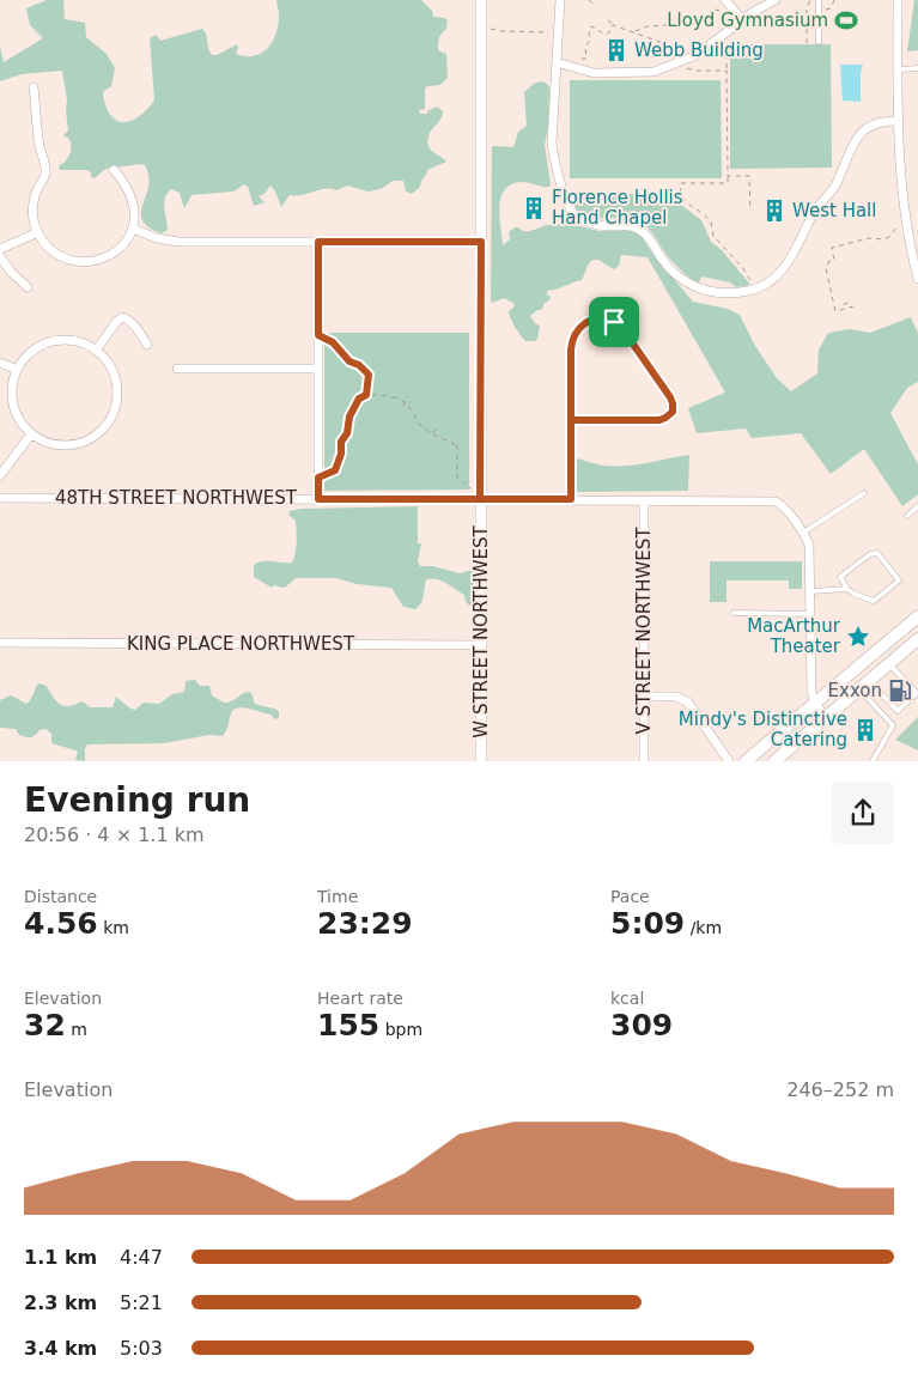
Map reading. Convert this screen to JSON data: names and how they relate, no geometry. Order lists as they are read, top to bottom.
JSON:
{
  "streets": {
    "street": [
      "48TH STREET NORTHWEST",
      "V STREET NORTHWEST",
      "W STREET NORTHWEST",
      "KING PLACE NORTHWEST"
    ]
  },
  "crossings": [
    ["48TH STREET NORTHWEST", "V STREET NORTHWEST"],
    ["48TH STREET NORTHWEST", "W STREET NORTHWEST"],
    ["W STREET NORTHWEST", "KING PLACE NORTHWEST"]
  ],
  "places": {
    "sports": ["Lloyd Gymnasium"],
    "building": [
      "Webb Building",
      "Florence Hollis Hand Chapel",
      "West Hall",
      "Mindy's Distinctive Catering"
    ],
    "place": ["MacArthur Theater"],
    "fuel station": ["Exxon"]
  },
  "page": {
    "heading": ["Evening run", "20:56 · 4 × 1.1 km"],
    "stats": [
      ["Distance", "4.56 km"],
      ["Time", "23:29"],
      ["Pace", "5:09 /km"],
      ["Elevation", "32 m"],
      ["Heart rate", "155 bpm"],
      ["kcal", "309"]
    ],
    "chart": ["Elevation", "246–252 m"],
    "list": [
      {
        "name": "1.1 km",
        "note": "4:47"
      },
      {
        "name": "2.3 km",
        "note": "5:21"
      },
      {
        "name": "3.4 km",
        "note": "5:03"
      }
    ]
  }
}
